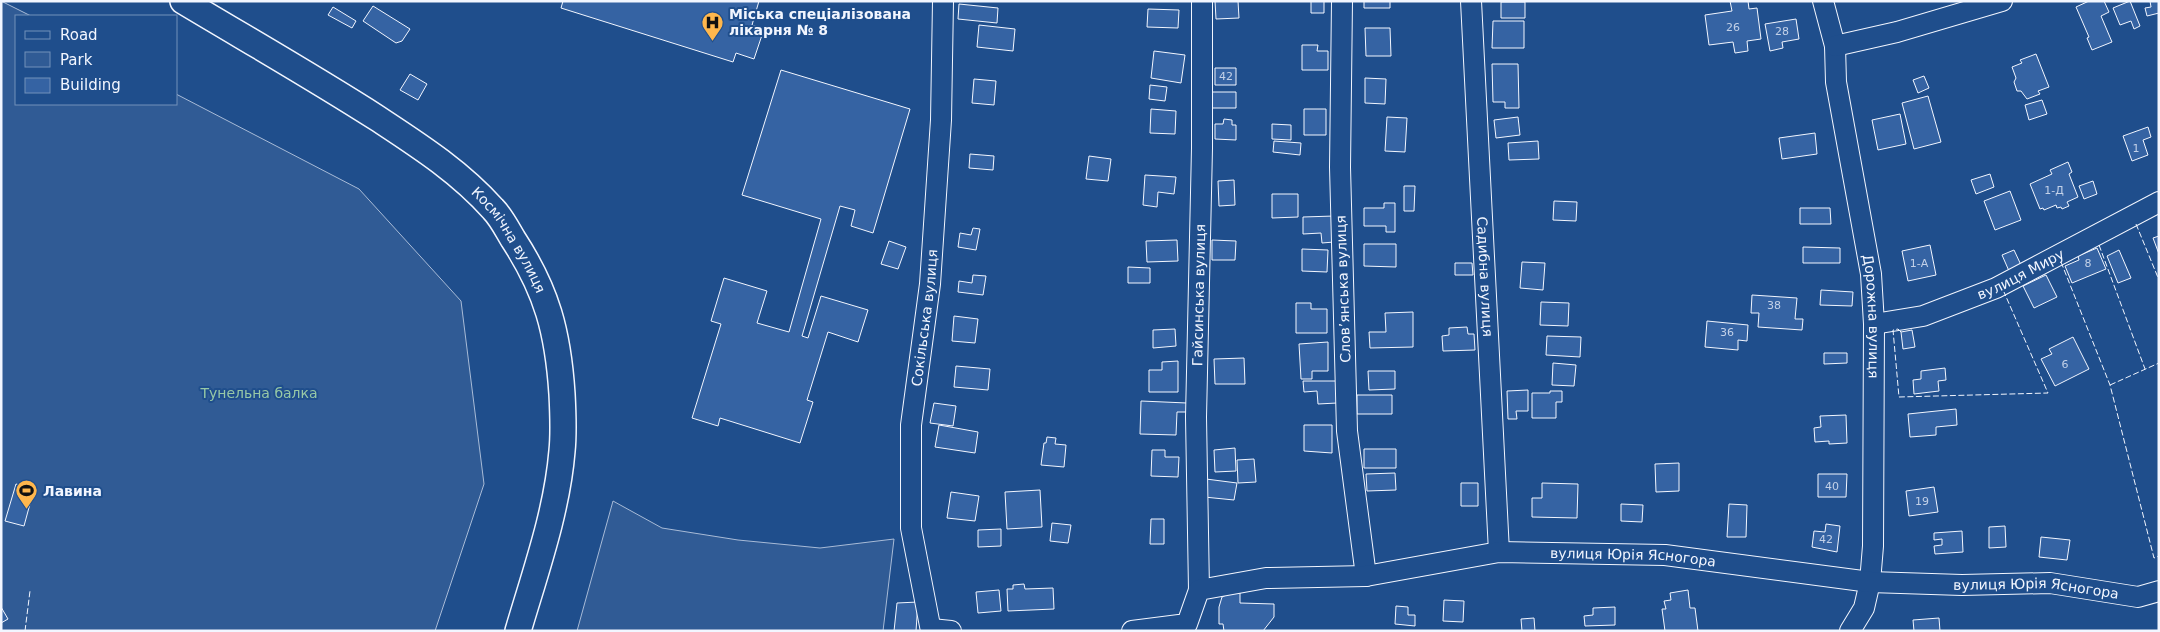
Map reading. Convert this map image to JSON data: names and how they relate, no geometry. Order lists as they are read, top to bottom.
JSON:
{
  "streets": {
    "main road": ["Космічна вулиця"],
    "street": [
      "вулиця Миру",
      "Садибна вулиця",
      "Словʼянська вулиця",
      "Гайсинська вулиця",
      "Дорожна вулиця",
      "Сокільська вулиця",
      "вулиця Юрія Ясногора"
    ]
  },
  "crossings": [
    ["вулиця Миру", "Дорожна вулиця"],
    ["Садибна вулиця", "вулиця Юрія Ясногора"],
    ["Словʼянська вулиця", "вулиця Юрія Ясногора"],
    ["Гайсинська вулиця", "вулиця Юрія Ясногора"],
    ["Дорожна вулиця", "вулиця Юрія Ясногора"]
  ],
  "parks": ["Тунельна балка"],
  "places": {
    "hospital": ["Міська спеціалізована лікарня № 8"],
    "sports": ["Лавина"]
  },
  "house_numbers": [
    "26",
    "28",
    "42",
    "1",
    "1-Д",
    "1-А",
    "8",
    "38",
    "36",
    "6",
    "40",
    "19",
    "42"
  ],
  "legend": ["Road", "Park", "Building"]
}
